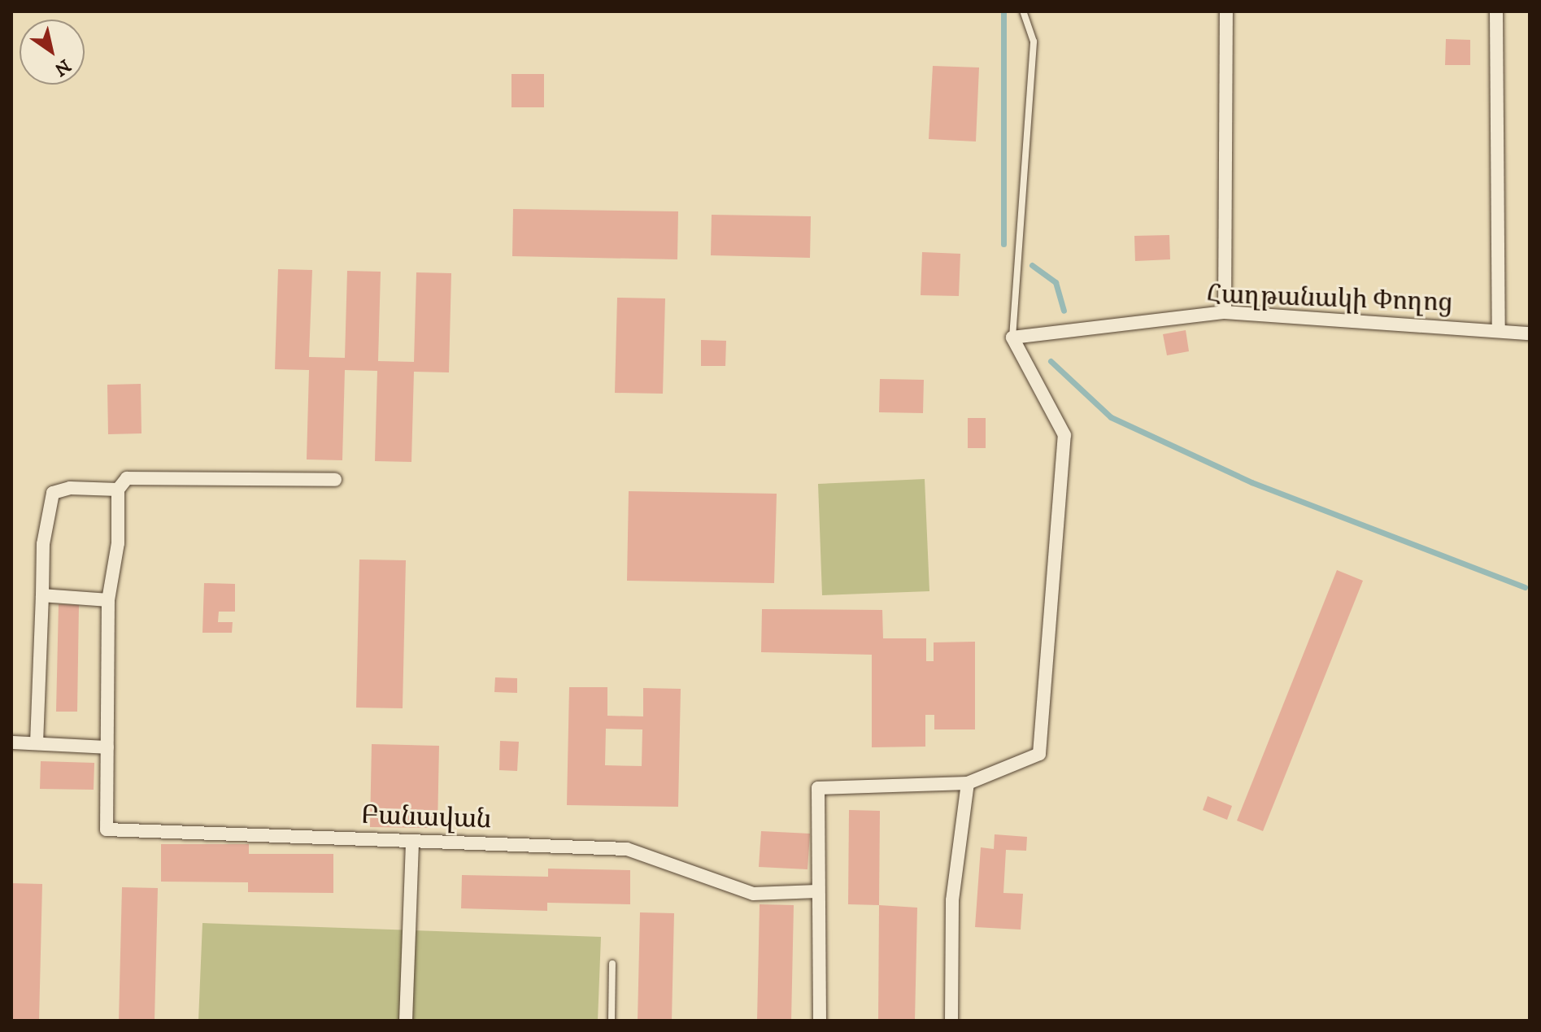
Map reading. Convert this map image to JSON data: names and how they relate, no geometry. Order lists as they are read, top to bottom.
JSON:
{
  "streets": {
    "street": ["Հաղթանակի Փողոց", "Բանավան"]
  },
  "north": "bottom right"
}
